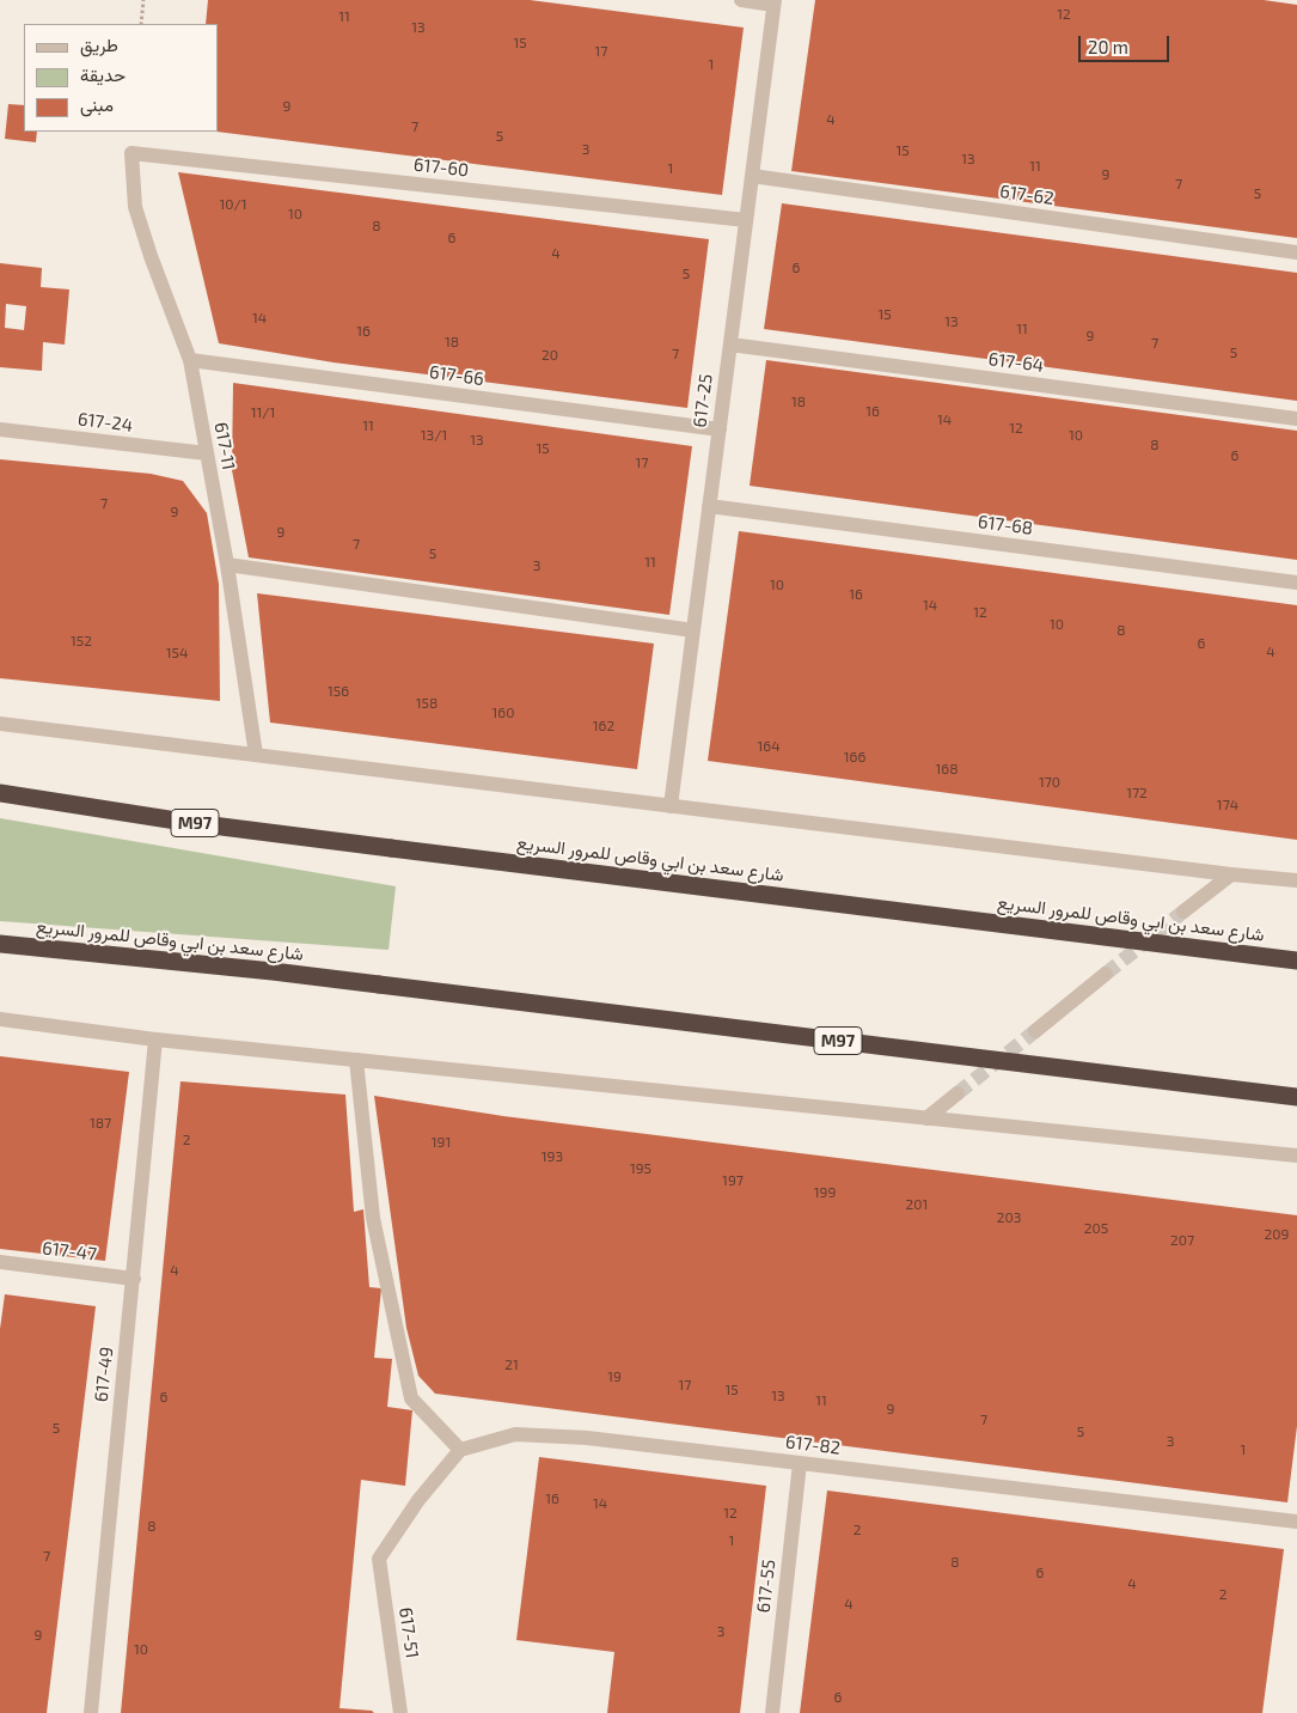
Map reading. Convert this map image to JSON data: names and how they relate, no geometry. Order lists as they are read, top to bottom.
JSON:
{
  "streets": {
    "highway": ["M97", "شارع سعد بن ابي وقاص للمرور السريع"],
    "street": [
      "617-60",
      "617-62",
      "617-64",
      "617-66",
      "617-25",
      "617-24",
      "617-11",
      "617-68",
      "617-47",
      "617-49",
      "617-82",
      "617-55",
      "617-51"
    ]
  },
  "crossings": [
    ["617-60", "617-25"],
    ["617-60", "617-11"],
    ["617-62", "617-25"],
    ["617-64", "617-25"],
    ["617-66", "617-25"],
    ["617-66", "617-11"],
    ["617-25", "617-68"],
    ["617-24", "617-11"],
    ["617-47", "617-49"],
    ["617-82", "617-55"],
    ["617-82", "617-51"]
  ],
  "house_numbers": [
    "12",
    "11",
    "13",
    "15",
    "17",
    "1",
    "9",
    "4",
    "7",
    "5",
    "3",
    "15",
    "13",
    "11",
    "1",
    "9",
    "7",
    "5",
    "10/1",
    "10",
    "8",
    "6",
    "4",
    "6",
    "5",
    "15",
    "14",
    "13",
    "11",
    "16",
    "9",
    "18",
    "7",
    "5",
    "7",
    "20",
    "18",
    "16",
    "11/1",
    "14",
    "11",
    "12",
    "13/1",
    "10",
    "13",
    "8",
    "15",
    "6",
    "17",
    "7",
    "9",
    "9",
    "7",
    "5",
    "11",
    "3",
    "10",
    "16",
    "14",
    "12",
    "10",
    "8",
    "152",
    "6",
    "4",
    "154",
    "156",
    "158",
    "160",
    "162",
    "164",
    "166",
    "168",
    "170",
    "172",
    "174",
    "187",
    "2",
    "191",
    "193",
    "195",
    "197",
    "199",
    "201",
    "203",
    "205",
    "209",
    "207",
    "4",
    "21",
    "19",
    "17",
    "15",
    "13",
    "6",
    "11",
    "9",
    "7",
    "5",
    "5",
    "3",
    "1",
    "16",
    "14",
    "12",
    "8",
    "2",
    "1",
    "7",
    "8",
    "6",
    "4",
    "2",
    "4",
    "3",
    "9",
    "10",
    "6"
  ],
  "legend": ["طريق", "حديقة", "مبنى"],
  "scale_bar": "20 m"
}
